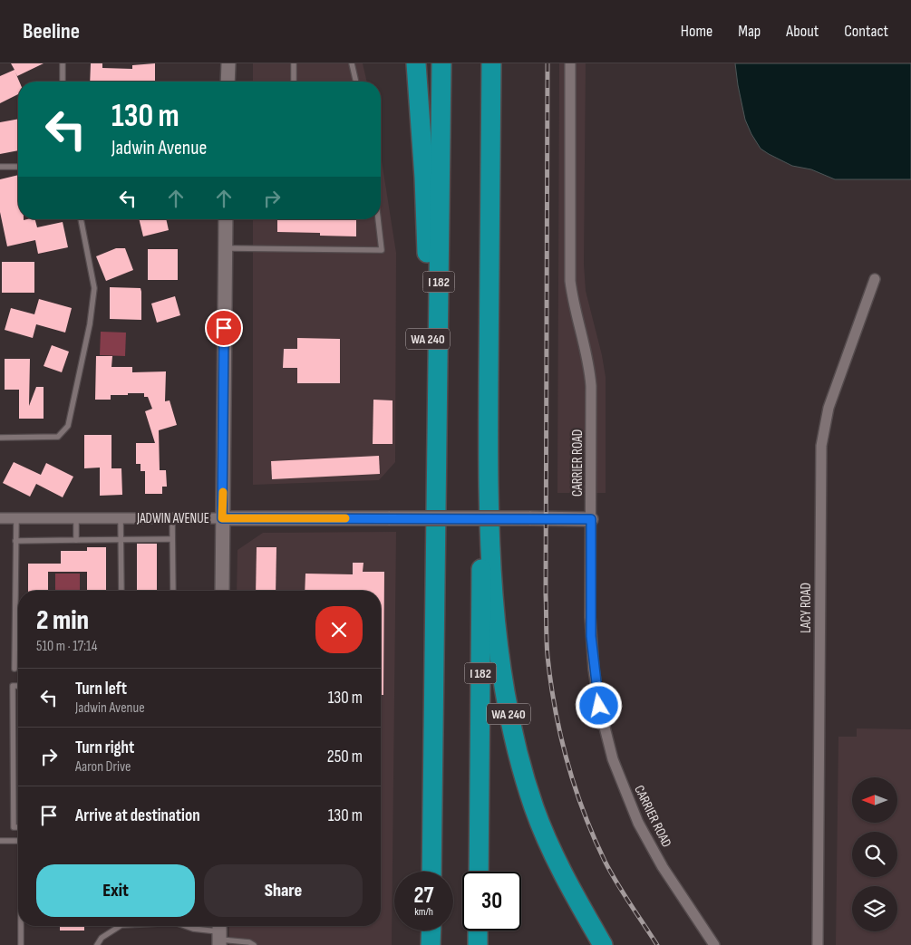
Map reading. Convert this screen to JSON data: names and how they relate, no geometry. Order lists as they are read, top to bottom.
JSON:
{
  "streets": {
    "highway": ["I 182", "WA 240"],
    "street": ["CARRIER ROAD", "JADWIN AVENUE", "LACY ROAD"]
  },
  "crossings": [
    ["I 182", "WA 240"],
    ["CARRIER ROAD", "JADWIN AVENUE"]
  ],
  "north": "left",
  "page": {
    "header": "Beeline",
    "nav": [
      "Home",
      "Map",
      "About",
      "Contact"
    ],
    "turn": ["130 m", "Jadwin Avenue"],
    "heading": ["2 min", "510 m · 17:14"],
    "list": [
      {
        "name": "Turn left",
        "note": "Jadwin Avenue",
        "value": "130 m"
      },
      {
        "name": "Turn right",
        "note": "Aaron Drive",
        "value": "250 m"
      },
      {
        "name": "Arrive at destination",
        "value": "130 m"
      }
    ],
    "buttons": ["Exit", "Share"],
    "speed": "27 km/h",
    "limit": "30"
  }
}
